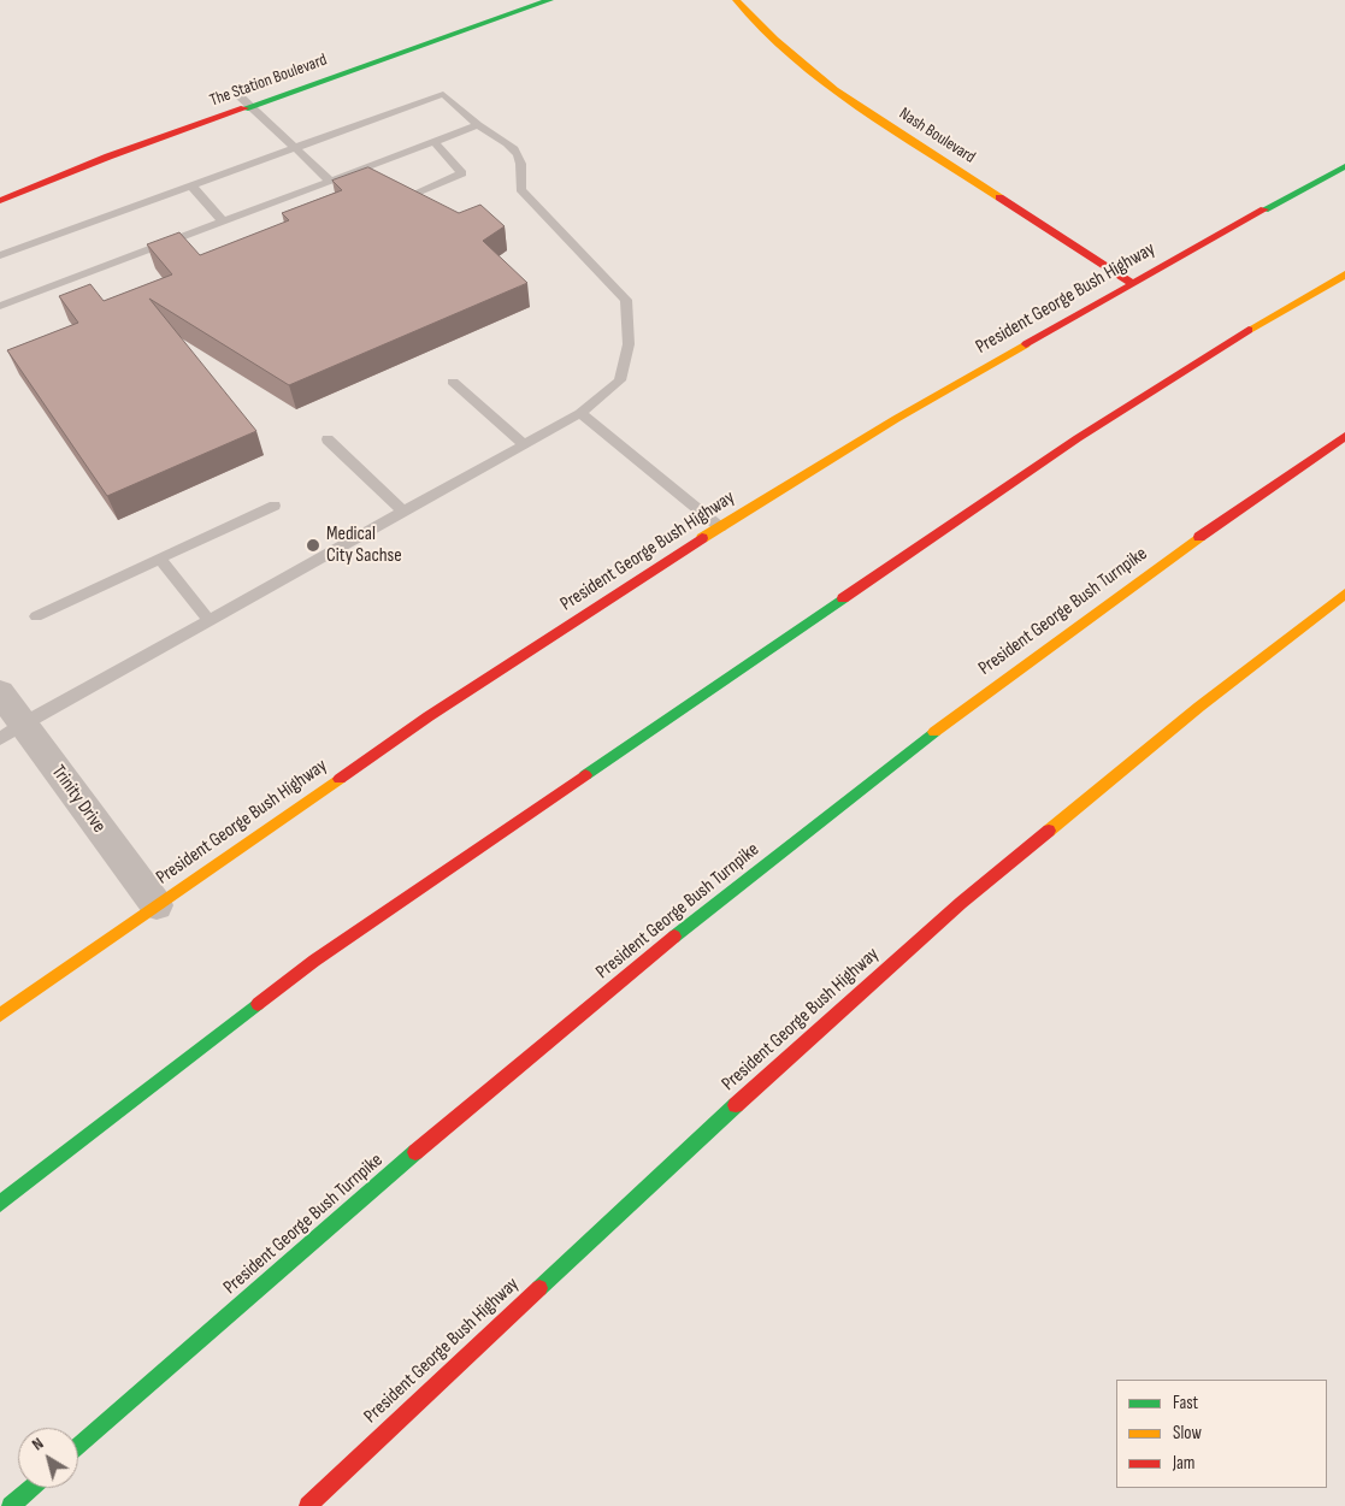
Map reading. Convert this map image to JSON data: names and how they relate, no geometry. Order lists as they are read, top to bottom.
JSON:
{
  "streets": {
    "main road": [
      "The Station Boulevard",
      "Nash Boulevard",
      "President George Bush Highway",
      "President George Bush Turnpike"
    ],
    "street": ["Trinity Drive"]
  },
  "crossings": [
    ["Nash Boulevard", "President George Bush Highway"],
    ["President George Bush Highway", "Trinity Drive"]
  ],
  "places": ["Medical City Sachse"],
  "legend": ["Fast", "Slow", "Jam"],
  "north": "top left"
}
